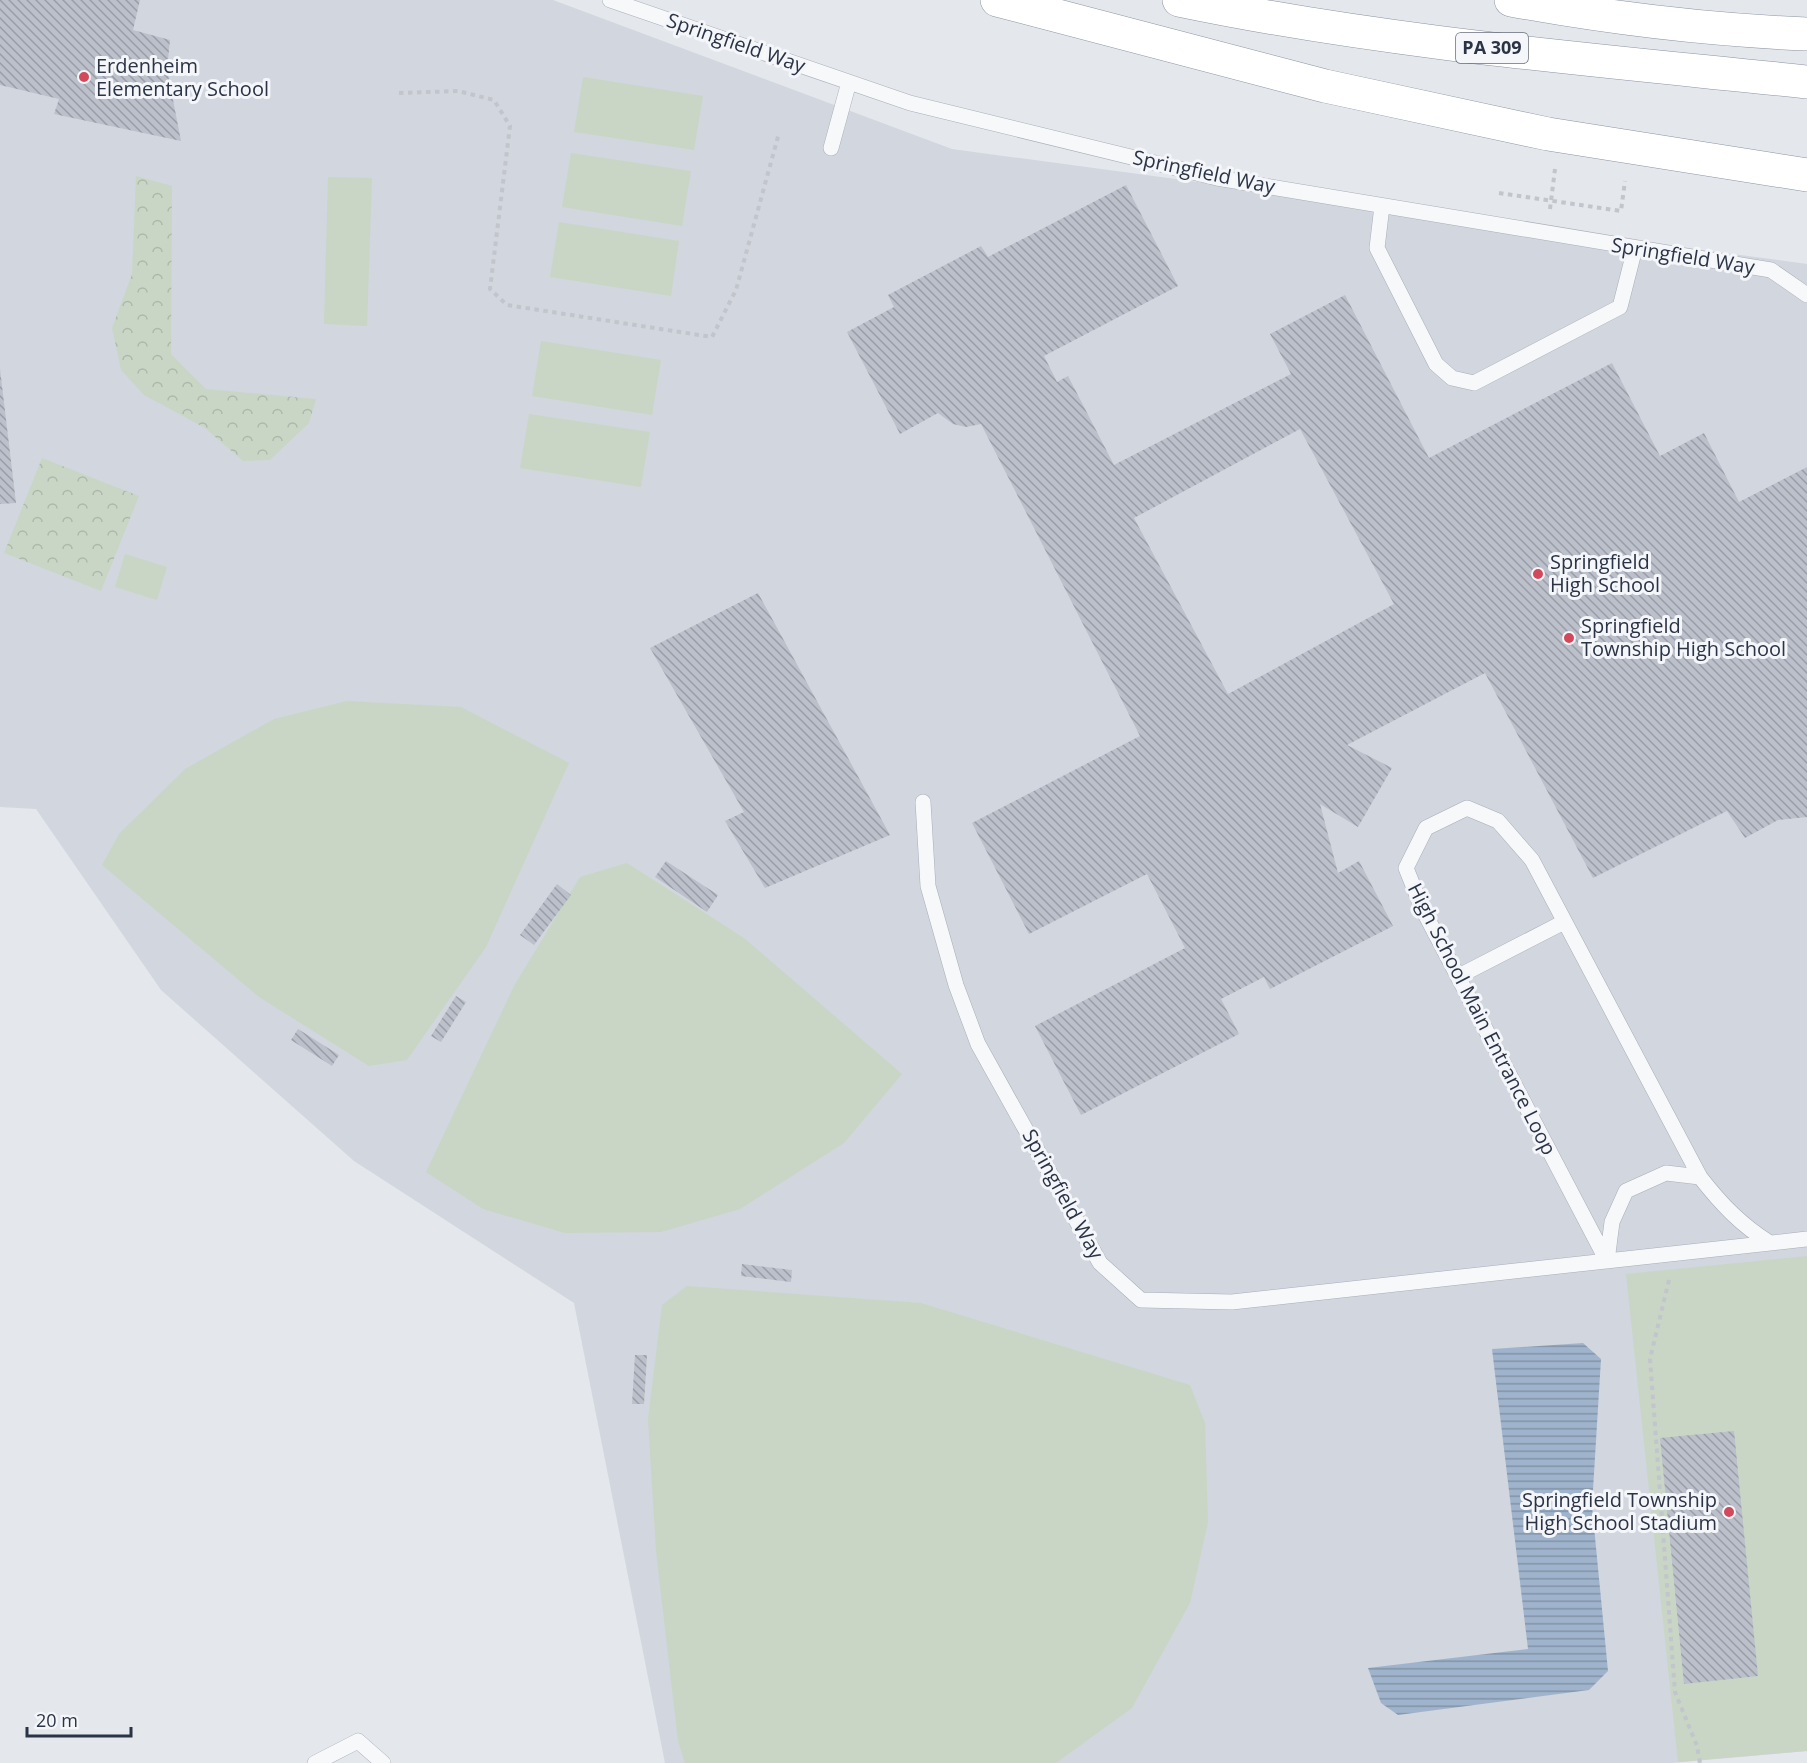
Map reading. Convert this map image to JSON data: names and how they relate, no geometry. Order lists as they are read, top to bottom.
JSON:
{
  "streets": {
    "highway": ["PA 309"],
    "lane": ["Springfield Way", "High School Main Entrance Loop"]
  },
  "crossings": [
    ["Springfield Way", "High School Main Entrance Loop"]
  ],
  "places": [
    "Erdenheim Elementary School",
    "Springfield High School",
    "Springfield Township High School",
    "Springfield Township High School Stadium"
  ],
  "scale_bar": "20 m"
}
